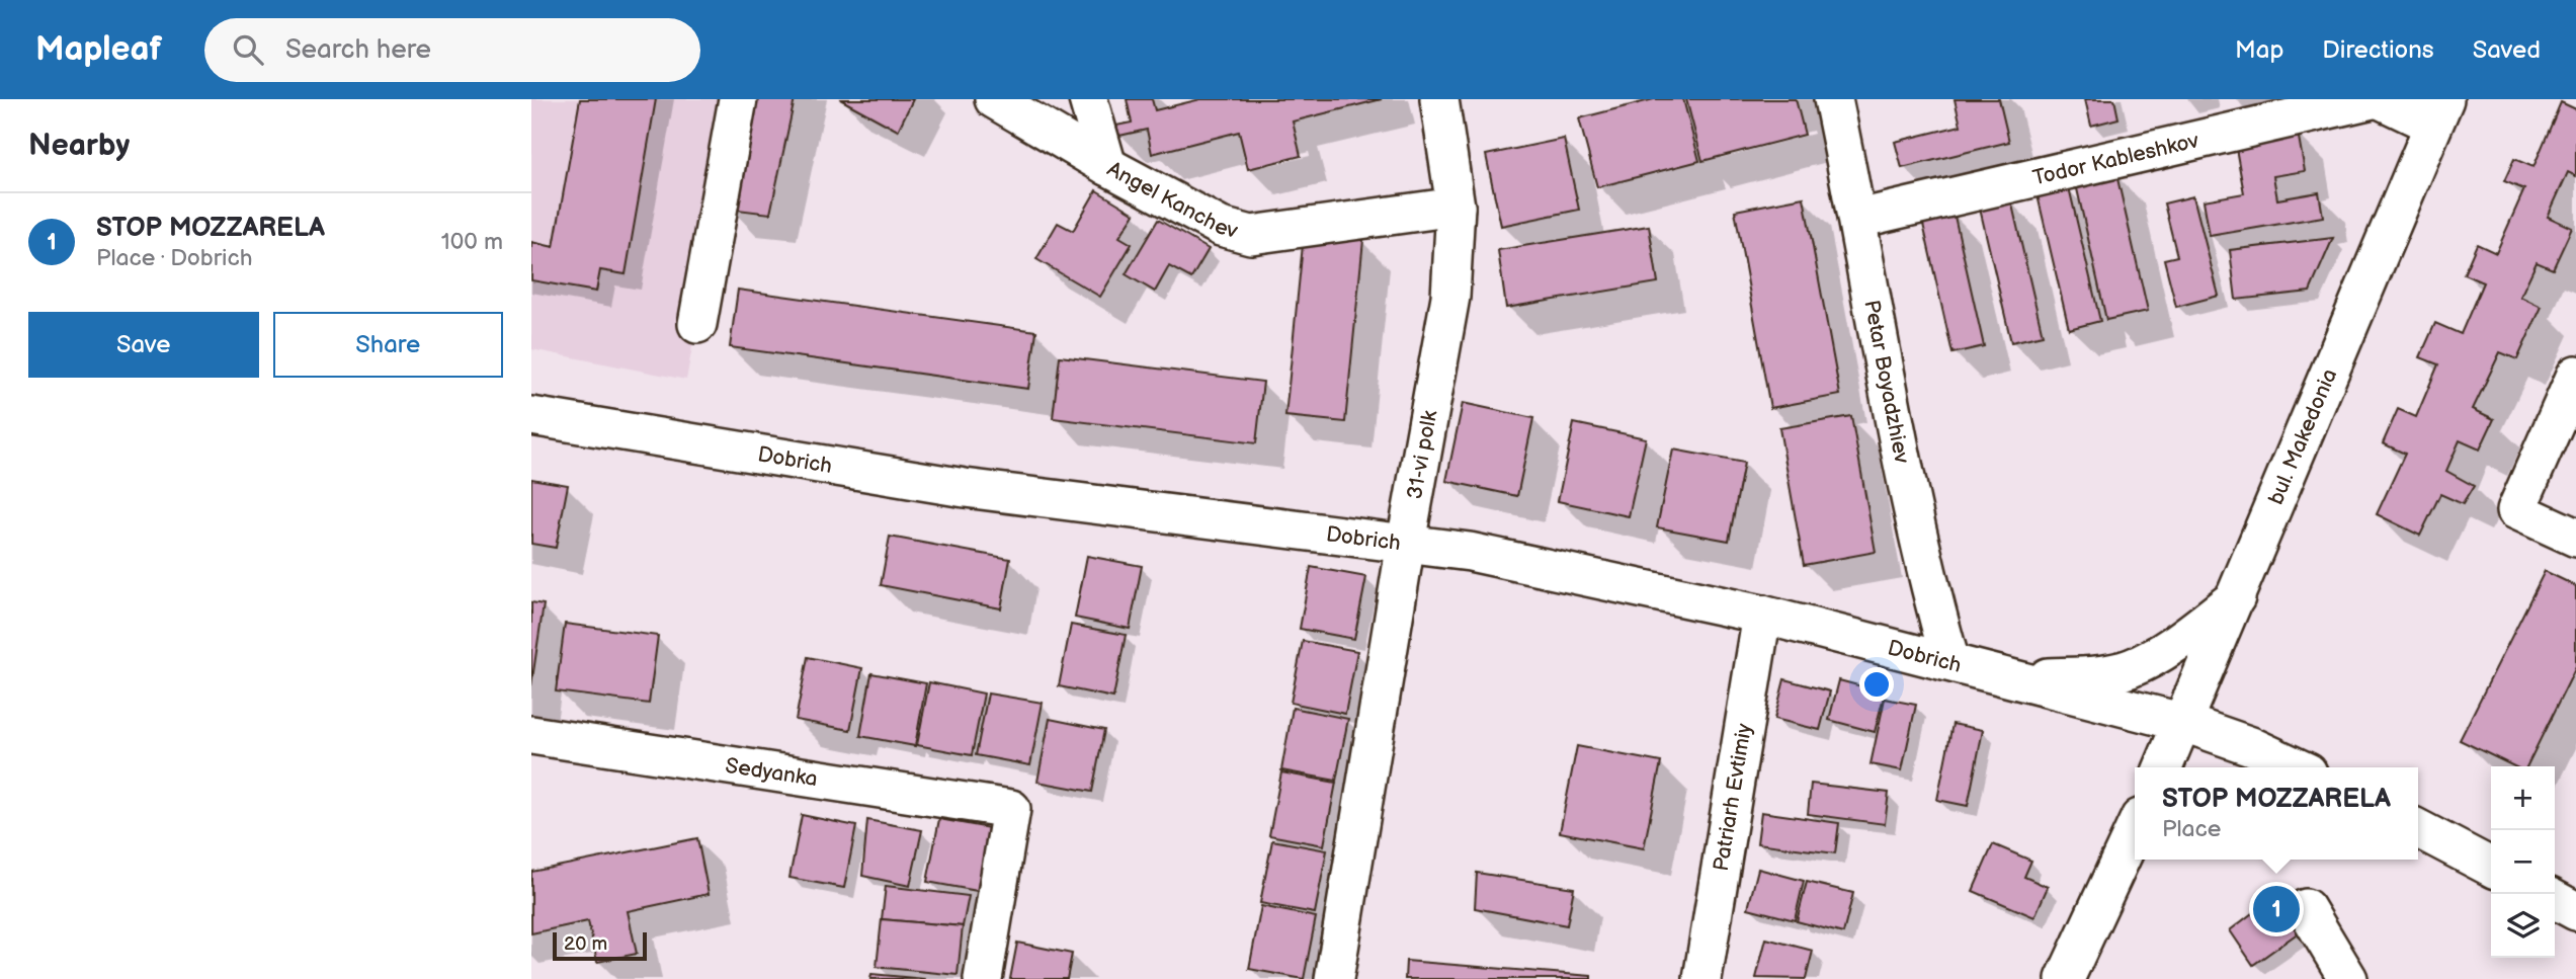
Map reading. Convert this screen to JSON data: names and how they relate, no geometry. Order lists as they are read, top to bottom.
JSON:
{
  "streets": {
    "street": [
      "Todor Kableshkov",
      "Angel Kanchev",
      "Petar Boyadzhiev",
      "bul. Makedonia",
      "31-vi polk",
      "Dobrich",
      "Sedyanka",
      "Patriarh Evtimiy"
    ]
  },
  "crossings": [
    ["Todor Kableshkov", "Petar Boyadzhiev"],
    ["Angel Kanchev", "31-vi polk"],
    ["Petar Boyadzhiev", "Dobrich"],
    ["bul. Makedonia", "Dobrich"],
    ["31-vi polk", "Dobrich"],
    ["Dobrich", "Patriarh Evtimiy"]
  ],
  "scale_bar": "20 m",
  "page": {
    "header": "Mapleaf",
    "search": "Search here",
    "nav": ["Map", "Directions", "Saved"],
    "heading": "Nearby",
    "list": [
      {
        "mark": "1",
        "name": "STOP MOZZARELA",
        "note": "Place · Dobrich",
        "value": "100 m"
      }
    ],
    "buttons": ["Save", "Share"],
    "map_buttons": ["+", "−"],
    "popup": ["STOP MOZZARELA", "Place"],
    "pins": "1",
    "scale": "20 m"
  }
}
